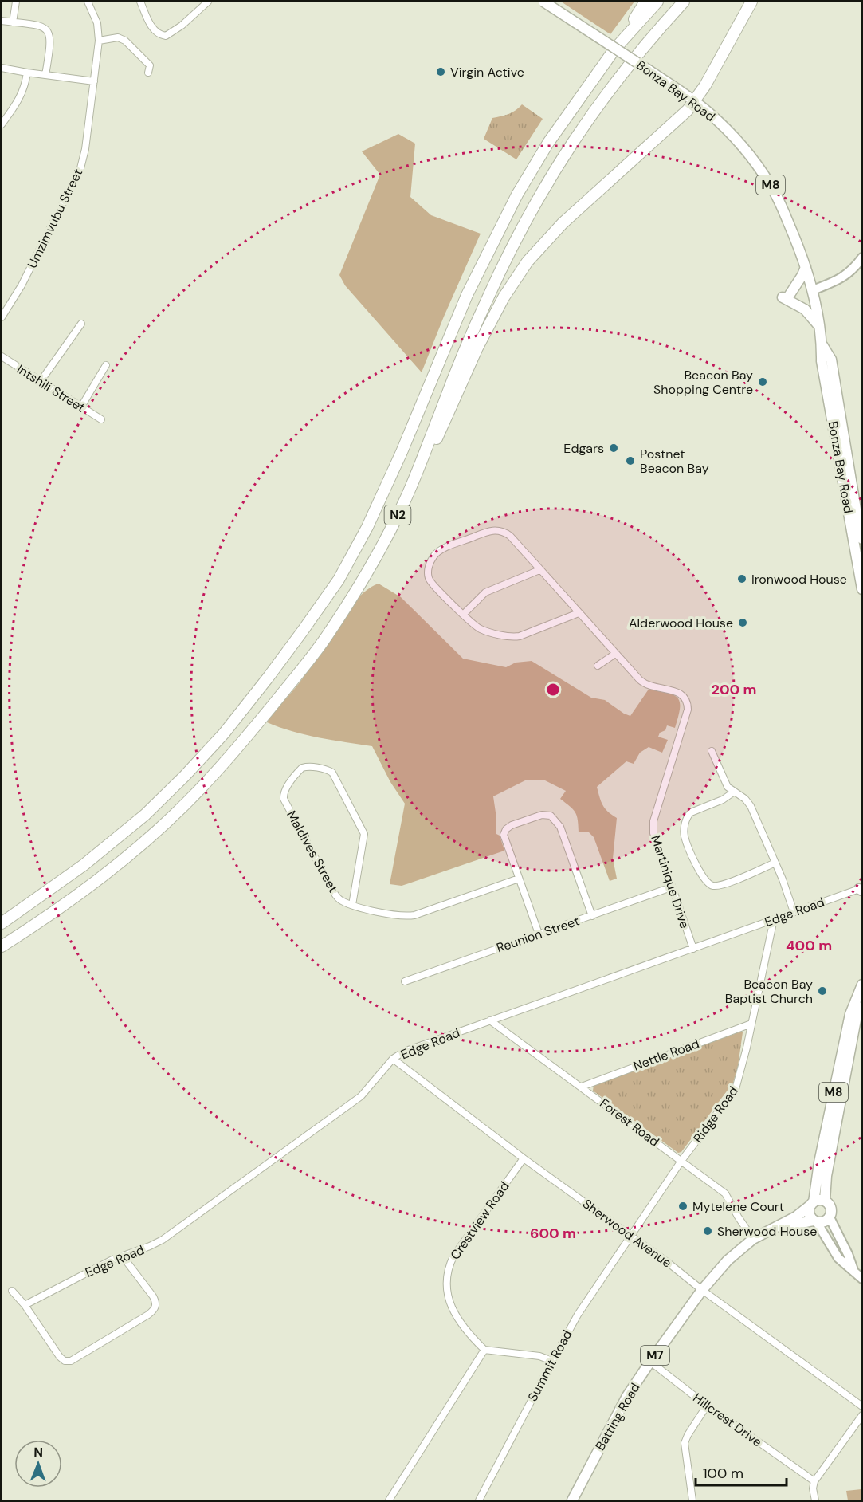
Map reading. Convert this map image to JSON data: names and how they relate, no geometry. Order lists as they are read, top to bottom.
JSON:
{
  "streets": {
    "highway": ["N2"],
    "main road": [
      "Bonza Bay Road",
      "M8",
      "M7",
      "Batting Road"
    ],
    "street": [
      "Umzimvubu Street",
      "Intshili Street",
      "Maldives Street",
      "Martinique Drive",
      "Edge Road",
      "Reunion Street",
      "Nettle Road",
      "Ridge Road",
      "Forest Road",
      "Crestview Road",
      "Sherwood Avenue",
      "Summit Road",
      "Hillcrest Drive"
    ]
  },
  "crossings": [
    ["M8", "Batting Road"],
    ["Martinique Drive", "Edge Road"],
    ["Martinique Drive", "Reunion Street"],
    ["Edge Road", "Ridge Road"],
    ["Edge Road", "Forest Road"],
    ["Edge Road", "Sherwood Avenue"],
    ["Nettle Road", "Ridge Road"],
    ["Nettle Road", "Forest Road"],
    ["Ridge Road", "Forest Road"],
    ["Ridge Road", "Sherwood Avenue"],
    ["Ridge Road", "Summit Road"],
    ["Forest Road", "Batting Road"],
    ["Crestview Road", "Sherwood Avenue"],
    ["Sherwood Avenue", "Summit Road"],
    ["Sherwood Avenue", "Batting Road"],
    ["Batting Road", "Hillcrest Drive"]
  ],
  "places": [
    "Virgin Active",
    "Beacon Bay Shopping Centre",
    "Edgars",
    "Postnet Beacon Bay",
    "Ironwood House",
    "Alderwood House",
    "Beacon Bay Baptist Church",
    "Mytelene Court",
    "Sherwood House"
  ],
  "scale_bar": "100 m",
  "north": "top",
  "rings": ["200 m", "400 m", "600 m"]
}
